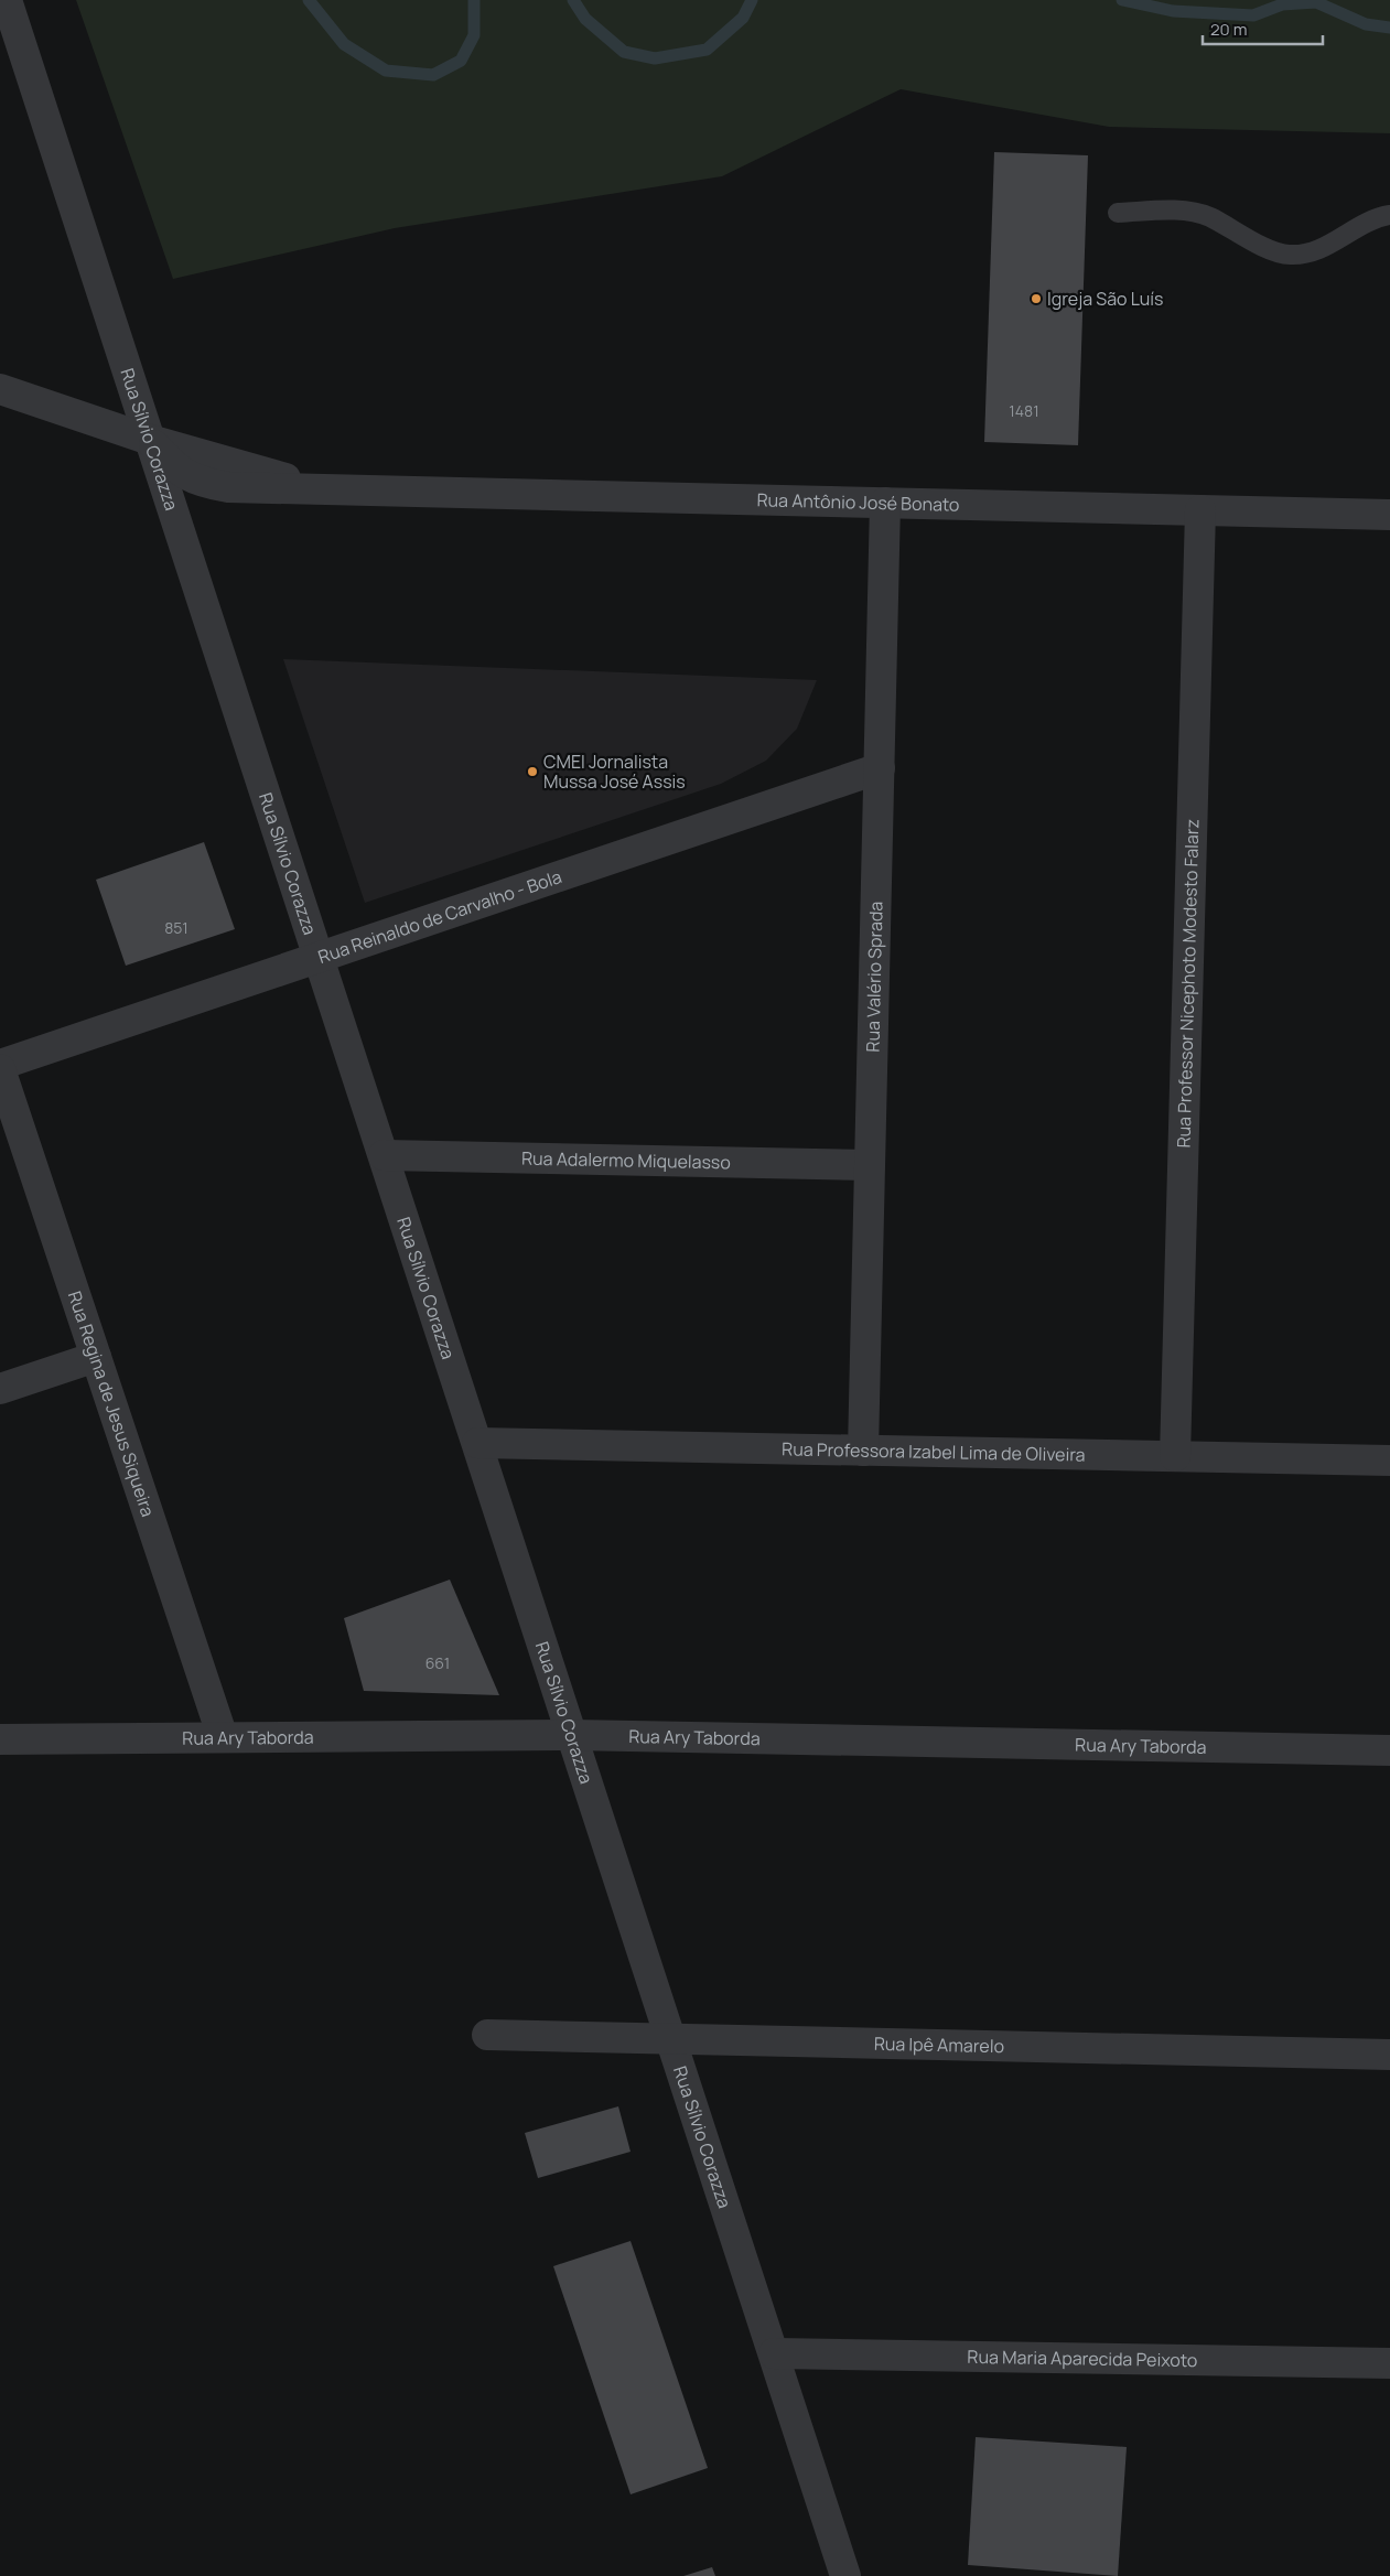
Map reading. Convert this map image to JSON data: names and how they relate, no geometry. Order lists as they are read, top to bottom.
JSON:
{
  "streets": {
    "street": [
      "Rua Sílvio Corazza",
      "Rua Antônio José Bonato",
      "Rua Reinaldo de Carvalho - Bola",
      "Rua Valério Sprada",
      "Rua Professor Nicephoto Modesto Falarz",
      "Rua Adalermo Miquelasso",
      "Rua Regina de Jesus Siqueira",
      "Rua Professora Izabel Lima de Oliveira",
      "Rua Ary Taborda",
      "Rua Ipê Amarelo",
      "Rua Maria Aparecida Peixoto"
    ]
  },
  "crossings": [
    ["Rua Sílvio Corazza", "Rua Antônio José Bonato"],
    ["Rua Sílvio Corazza", "Rua Reinaldo de Carvalho - Bola"],
    ["Rua Sílvio Corazza", "Rua Adalermo Miquelasso"],
    ["Rua Sílvio Corazza", "Rua Professora Izabel Lima de Oliveira"],
    ["Rua Sílvio Corazza", "Rua Ary Taborda"],
    ["Rua Sílvio Corazza", "Rua Ipê Amarelo"],
    ["Rua Sílvio Corazza", "Rua Maria Aparecida Peixoto"],
    ["Rua Antônio José Bonato", "Rua Valério Sprada"],
    ["Rua Antônio José Bonato", "Rua Professor Nicephoto Modesto Falarz"],
    ["Rua Reinaldo de Carvalho - Bola", "Rua Valério Sprada"],
    ["Rua Reinaldo de Carvalho - Bola", "Rua Regina de Jesus Siqueira"],
    ["Rua Valério Sprada", "Rua Adalermo Miquelasso"],
    ["Rua Valério Sprada", "Rua Professora Izabel Lima de Oliveira"],
    ["Rua Professor Nicephoto Modesto Falarz", "Rua Professora Izabel Lima de Oliveira"],
    ["Rua Regina de Jesus Siqueira", "Rua Ary Taborda"]
  ],
  "places": ["Igreja São Luís", "CMEI Jornalista Mussa José Assis"],
  "house_numbers": ["1481", "851", "661"],
  "scale_bar": "20 m"
}
